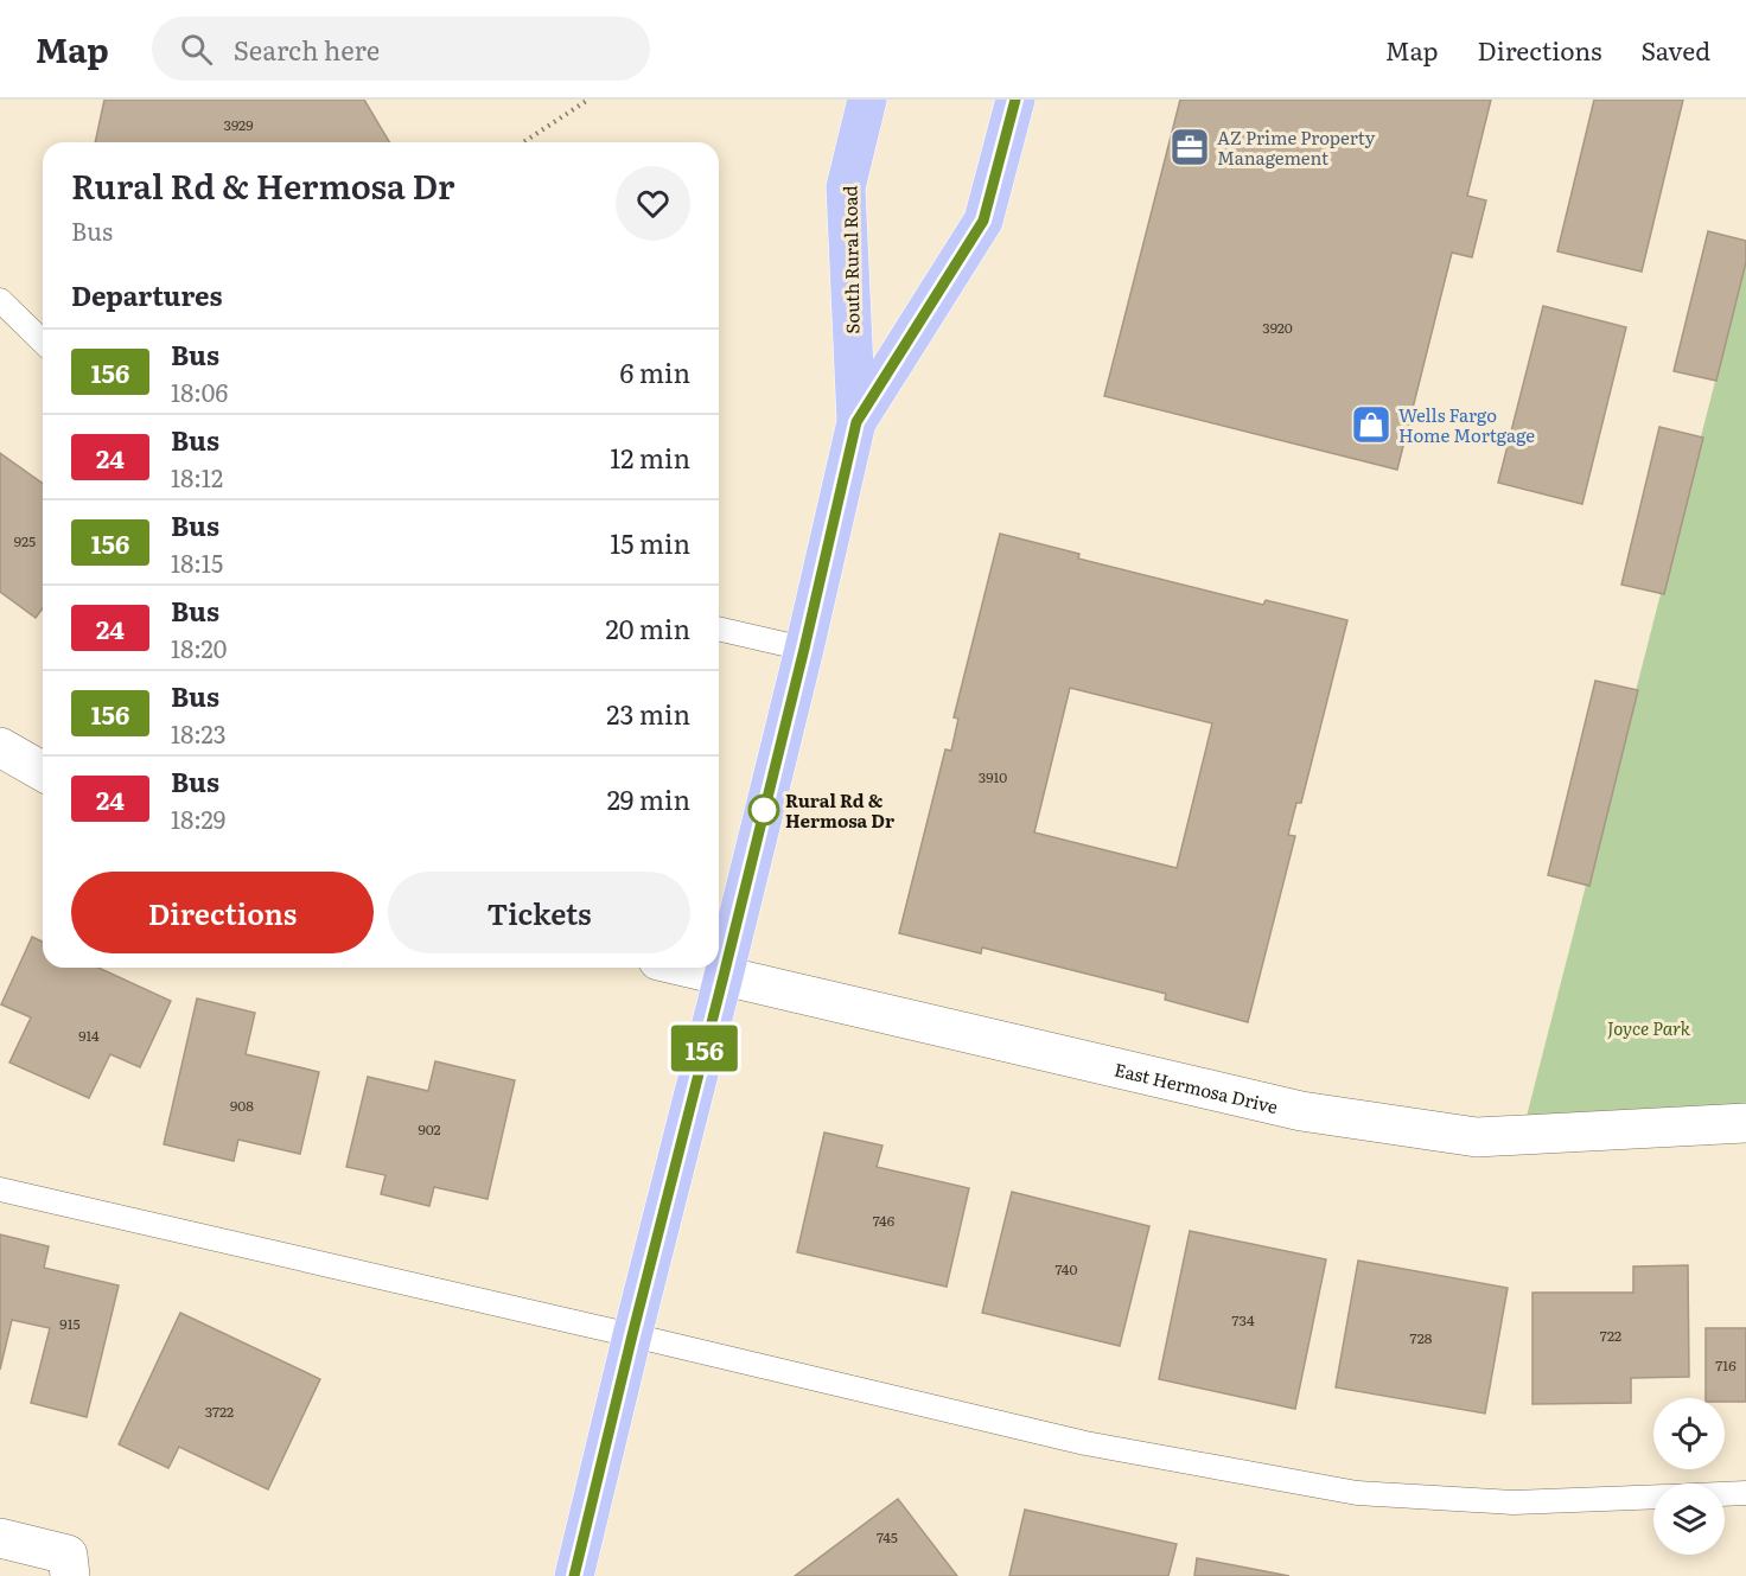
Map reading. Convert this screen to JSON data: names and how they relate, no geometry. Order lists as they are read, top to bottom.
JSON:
{
  "streets": {
    "main road": ["South Rural Road"],
    "street": ["East Hermosa Drive"]
  },
  "crossings": [
    ["South Rural Road", "East Hermosa Drive"]
  ],
  "parks": ["Joyce Park"],
  "places": {
    "office": ["AZ Prime Property Management"],
    "shop": ["Wells Fargo Home Mortgage"],
    "other": ["Rural Rd & Hermosa Dr"]
  },
  "lines": ["bus line 156"],
  "house_numbers": [
    "3929",
    "3920",
    "925",
    "3910",
    "914",
    "908",
    "902",
    "746",
    "740",
    "734",
    "915",
    "722",
    "728",
    "716",
    "3722",
    "745"
  ],
  "page": {
    "header": "Map",
    "search": "Search here",
    "nav": ["Map", "Directions", "Saved"],
    "on_map": "156",
    "heading": [
      ["Rural Rd & Hermosa Dr", "Bus"],
      "Departures"
    ],
    "list": [
      {
        "mark": "156",
        "name": "Bus",
        "note": "18:06",
        "value": "6 min"
      },
      {
        "mark": "24",
        "name": "Bus",
        "note": "18:12",
        "value": "12 min"
      },
      {
        "mark": "156",
        "name": "Bus",
        "note": "18:15",
        "value": "15 min"
      },
      {
        "mark": "24",
        "name": "Bus",
        "note": "18:20",
        "value": "20 min"
      },
      {
        "mark": "156",
        "name": "Bus",
        "note": "18:23",
        "value": "23 min"
      },
      {
        "mark": "24",
        "name": "Bus",
        "note": "18:29",
        "value": "29 min"
      }
    ],
    "buttons": ["Directions", "Tickets"]
  }
}
